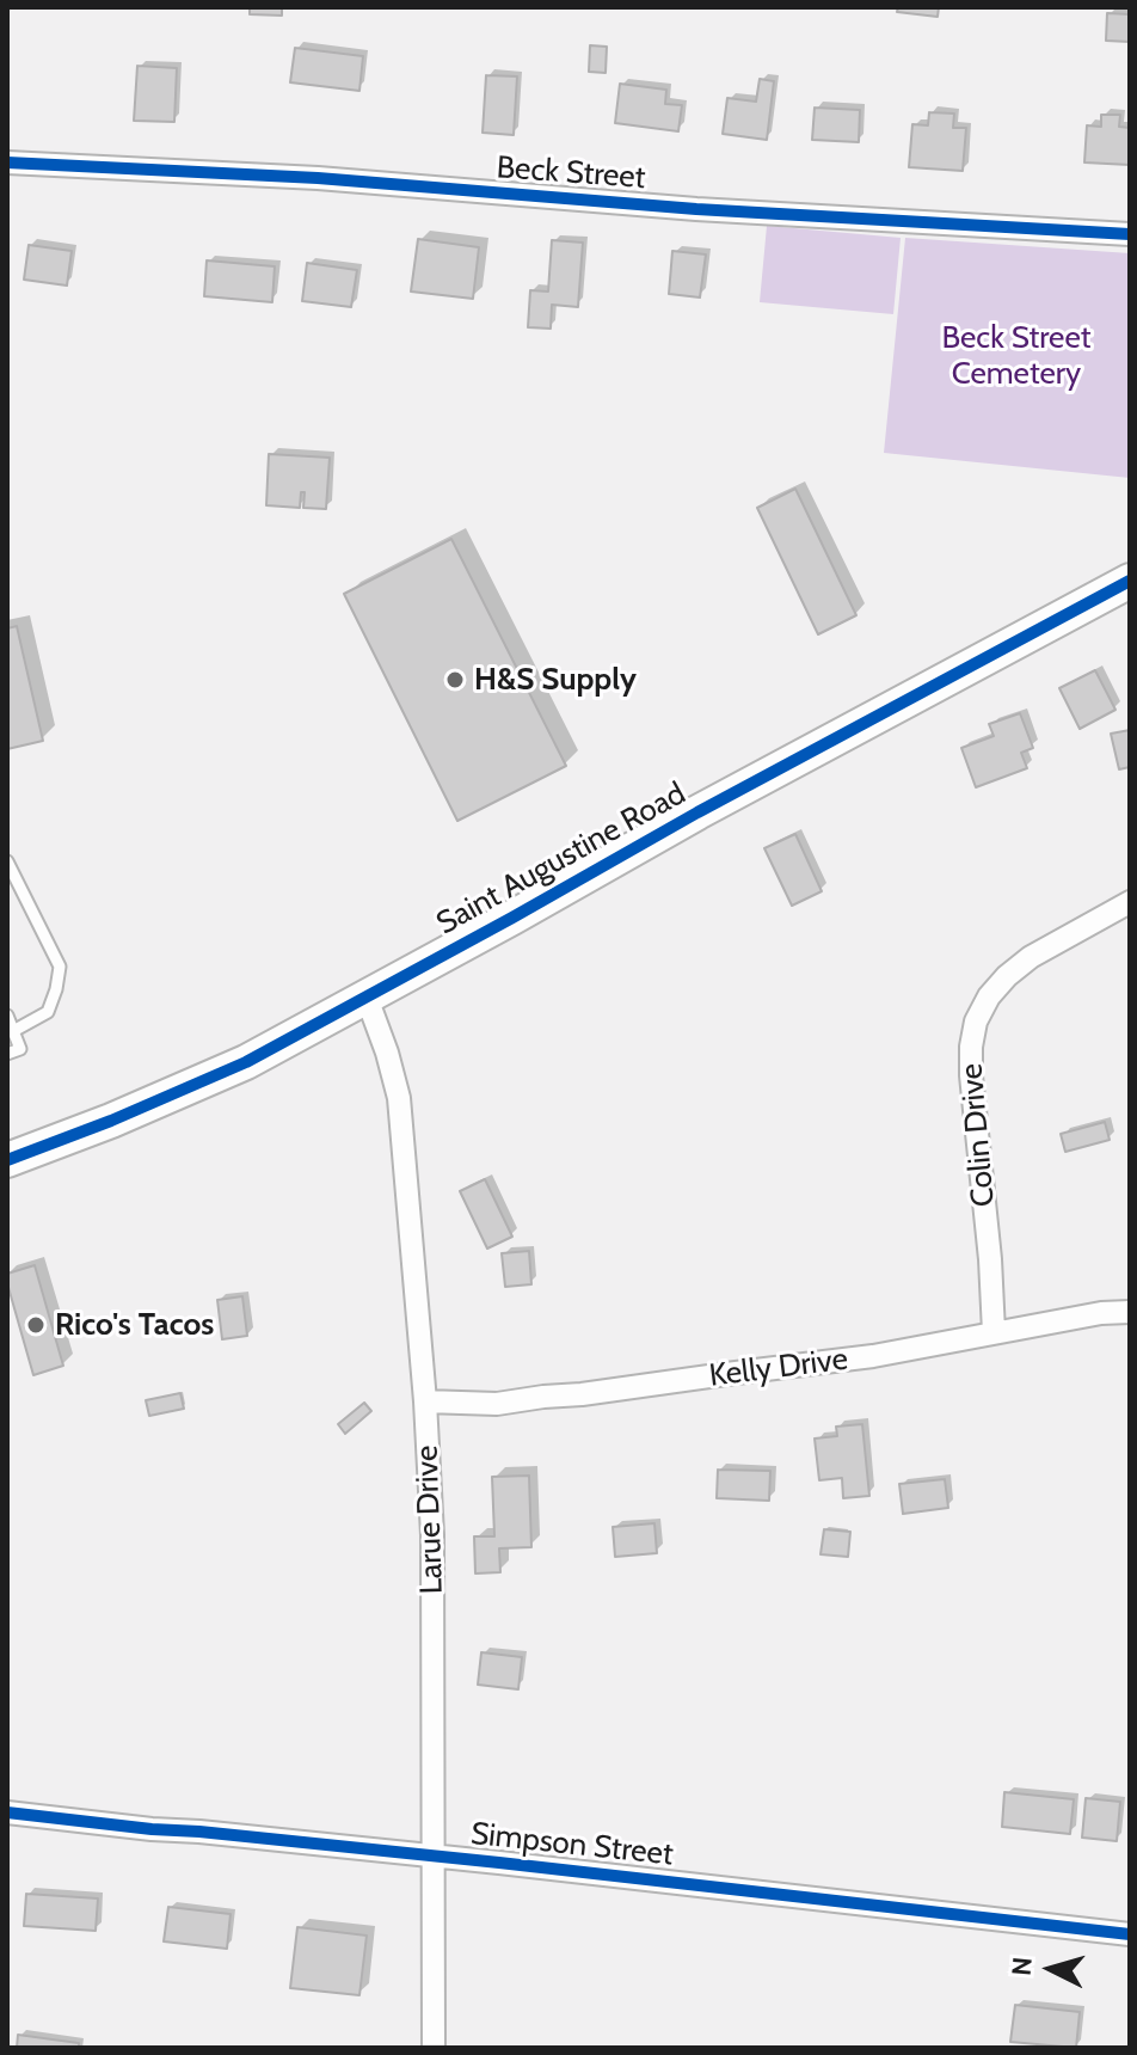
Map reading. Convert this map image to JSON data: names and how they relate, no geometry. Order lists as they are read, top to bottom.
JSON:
{
  "streets": {
    "main road": ["Saint Augustine Road"],
    "street": [
      "Beck Street",
      "Colin Drive",
      "Kelly Drive",
      "Larue Drive",
      "Simpson Street"
    ]
  },
  "crossings": [
    ["Saint Augustine Road", "Larue Drive"],
    ["Colin Drive", "Kelly Drive"],
    ["Kelly Drive", "Larue Drive"],
    ["Larue Drive", "Simpson Street"]
  ],
  "parks": ["Beck Street Cemetery"],
  "places": ["H&S Supply", "Rico's Tacos"],
  "north": "left"
}
